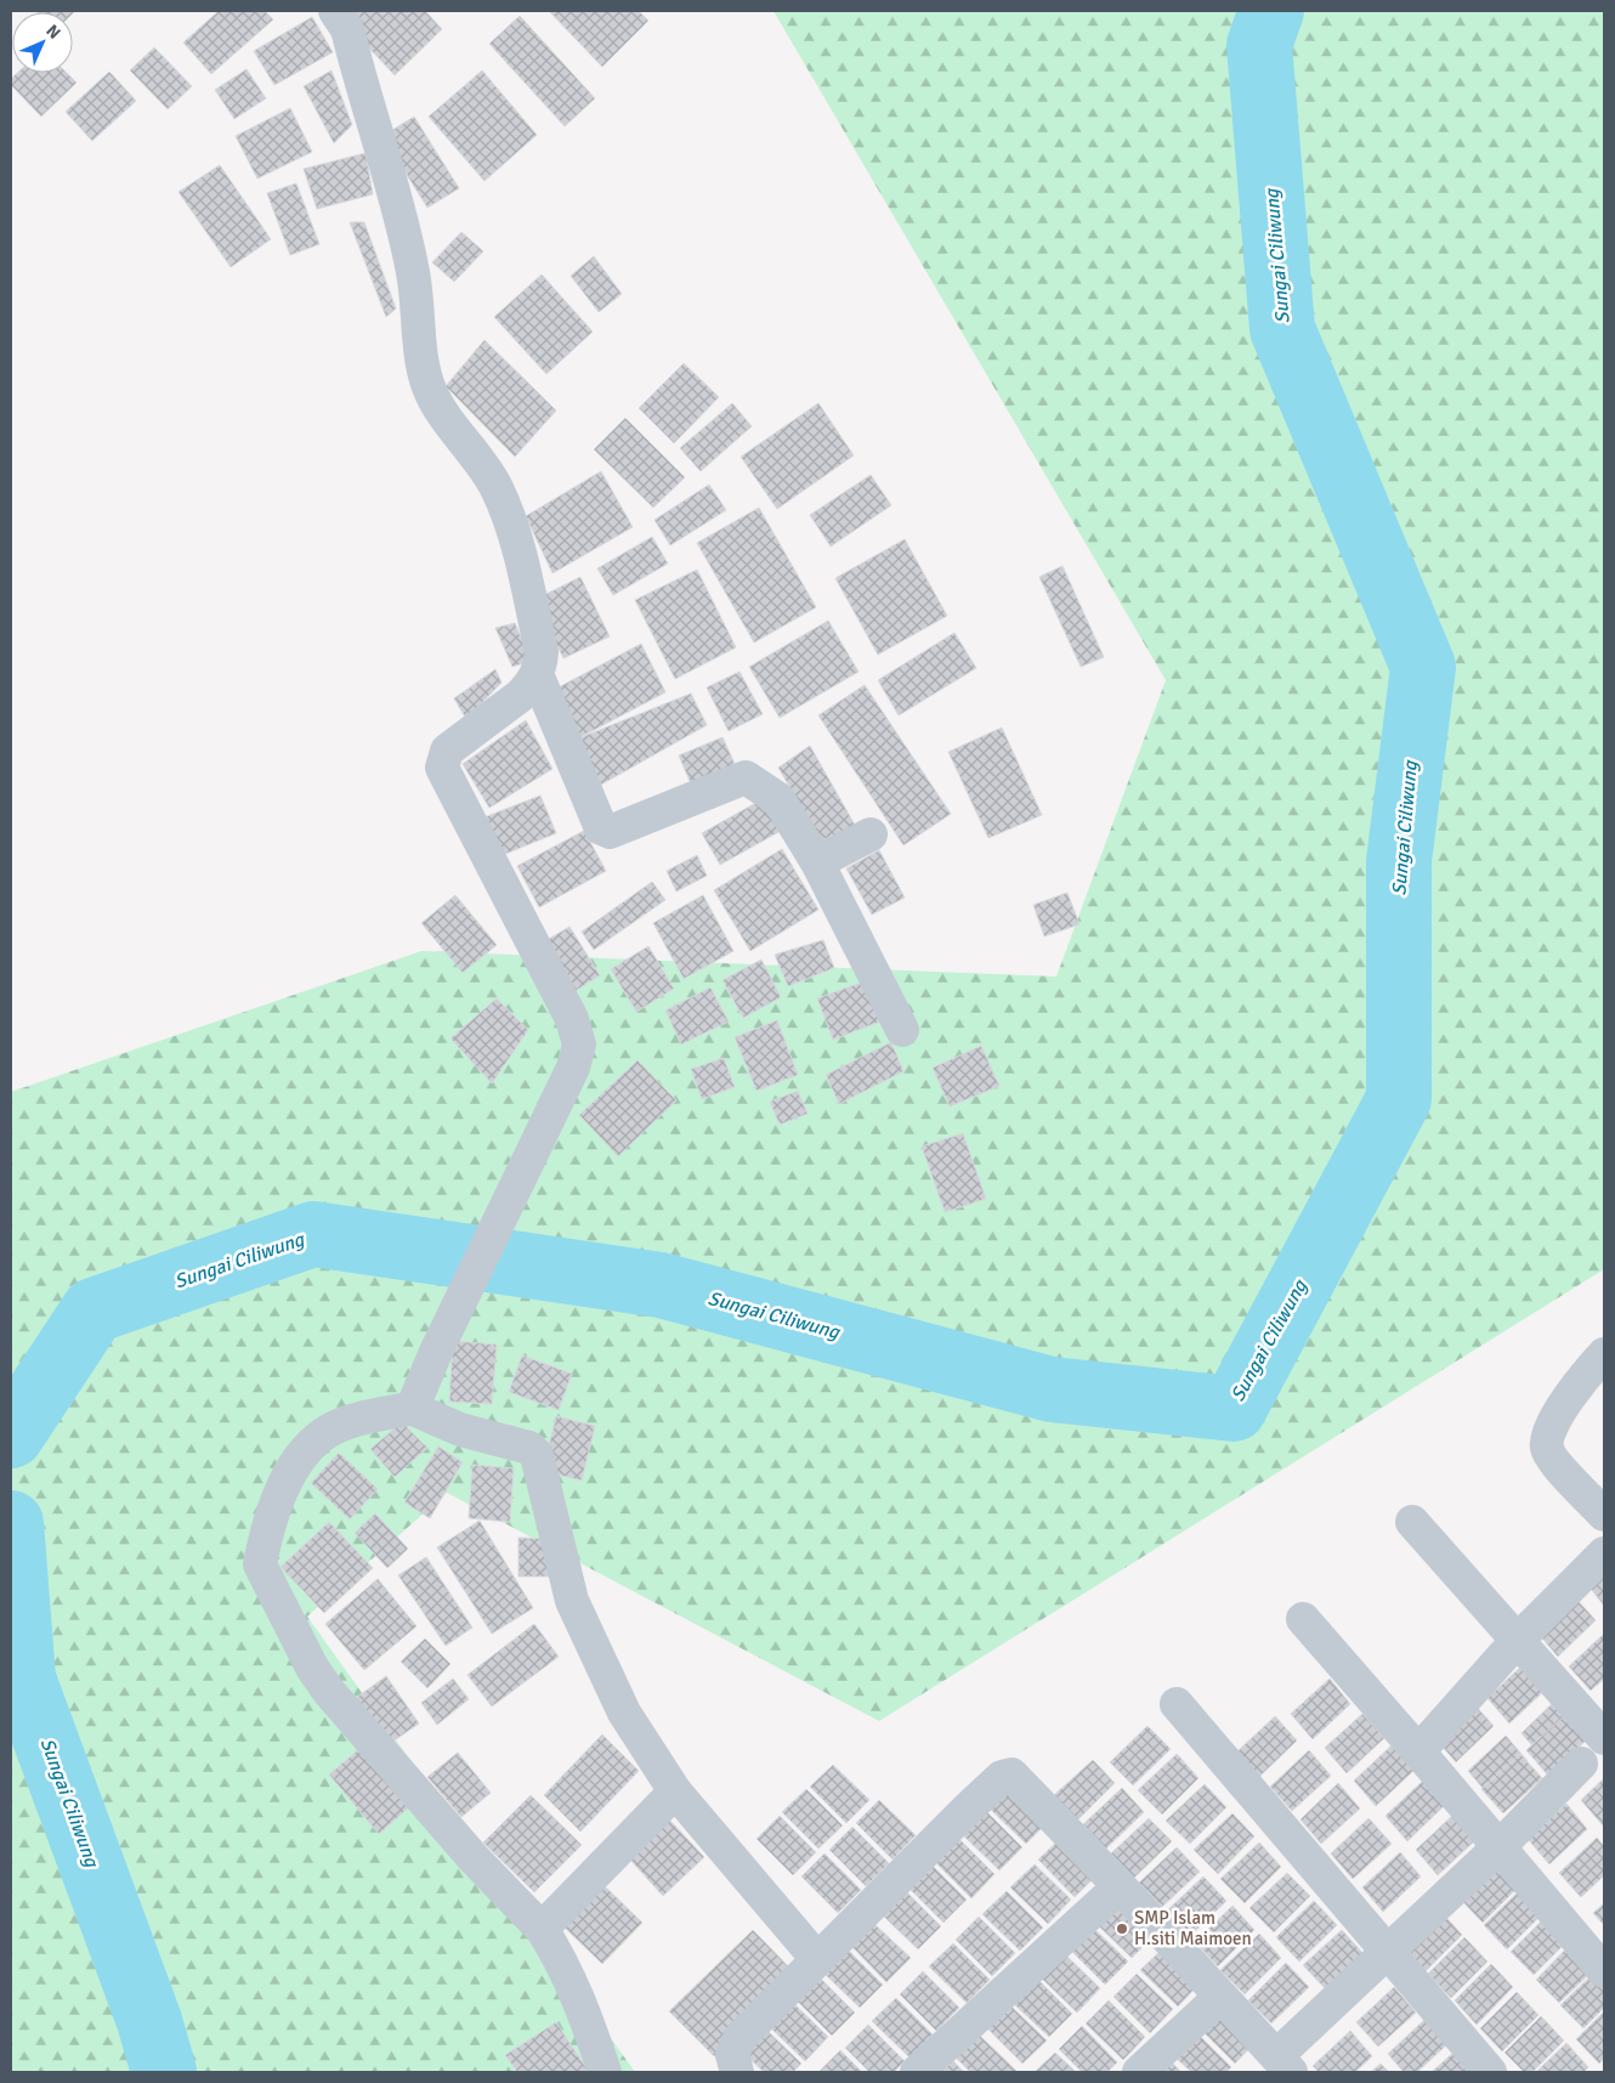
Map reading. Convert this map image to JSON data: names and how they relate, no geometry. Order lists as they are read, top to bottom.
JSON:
{
  "water": ["Sungai Ciliwung"],
  "places": ["SMP Islam H.siti Maimoen"],
  "north": "top right"
}
